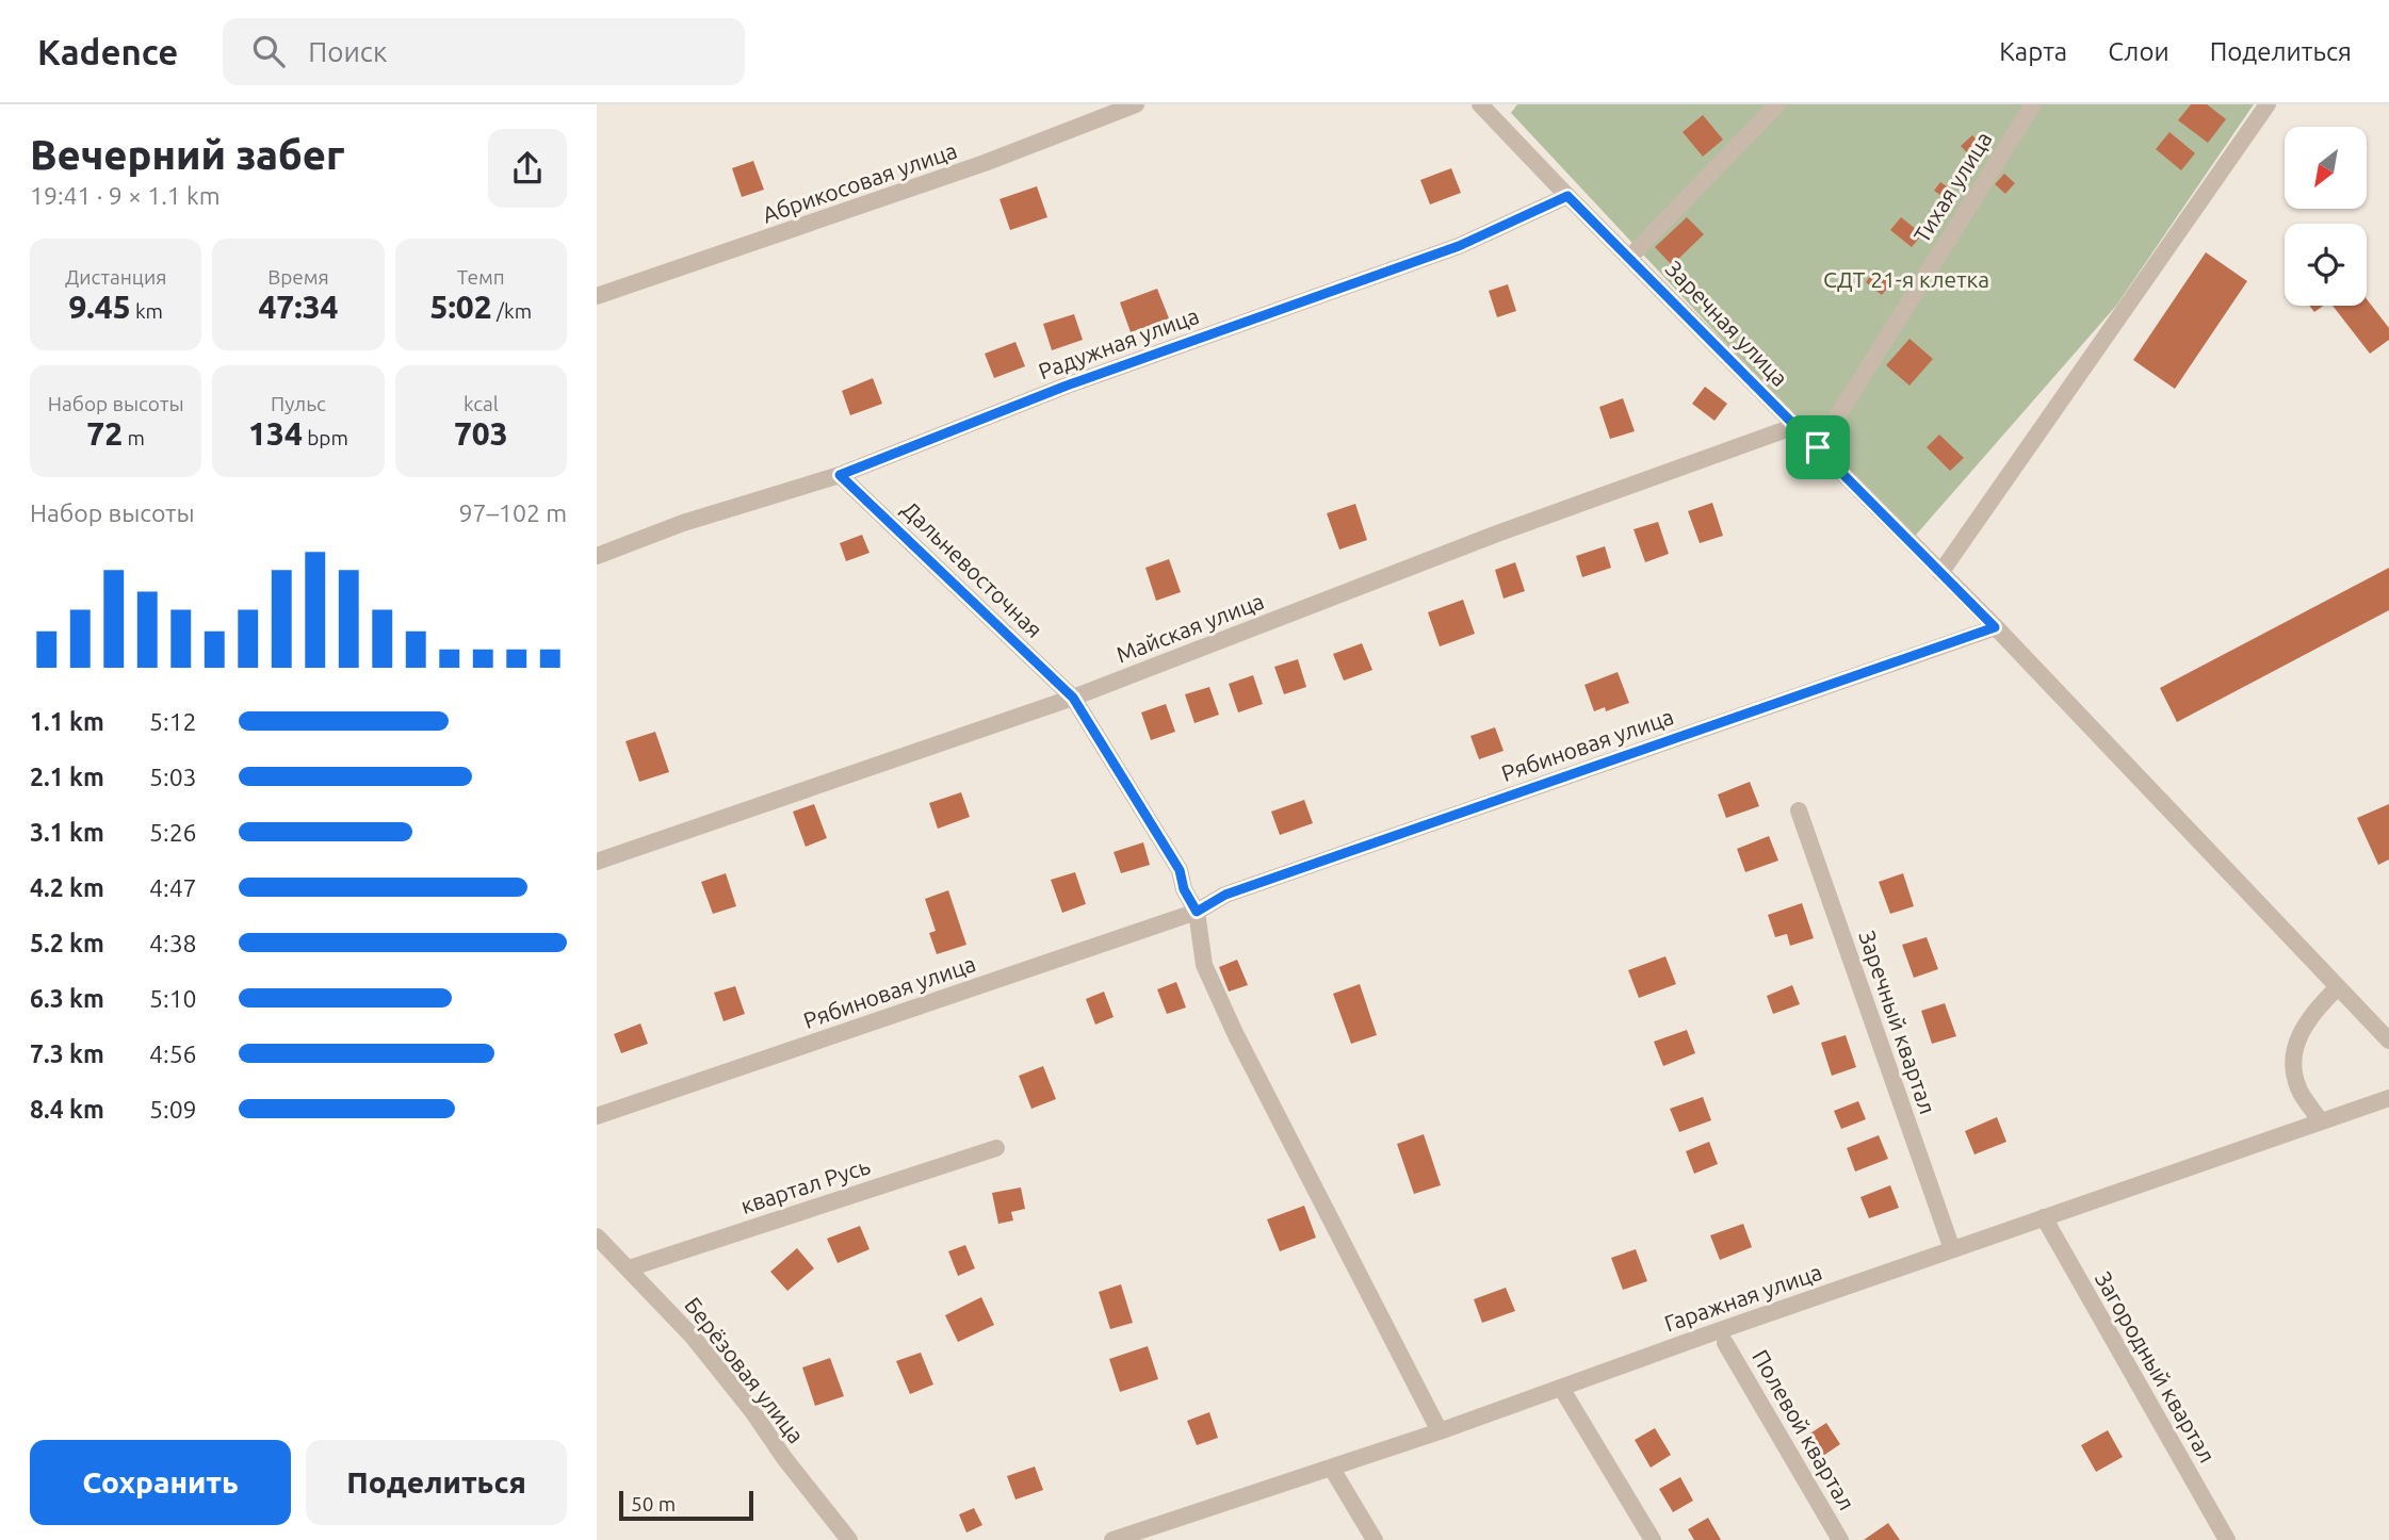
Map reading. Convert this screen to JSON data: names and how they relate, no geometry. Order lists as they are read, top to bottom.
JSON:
{
  "streets": {
    "street": [
      "Абрикосовая улица",
      "Тихая улица",
      "Заречная улица",
      "Радужная улица",
      "Дальневосточная",
      "Майская улица",
      "Рябиновая улица",
      "Заречный квартал",
      "квартал Русь",
      "Гаражная улица",
      "Загородный квартал",
      "Берёзовая улица",
      "Полевой квартал"
    ]
  },
  "crossings": [
    ["Тихая улица", "Заречная улица"],
    ["Заречная улица", "Радужная улица"],
    ["Заречная улица", "Майская улица"],
    ["Заречная улица", "Рябиновая улица"],
    ["Радужная улица", "Дальневосточная"],
    ["Дальневосточная", "Майская улица"],
    ["Заречный квартал", "Гаражная улица"],
    ["квартал Русь", "Берёзовая улица"],
    ["Гаражная улица", "Загородный квартал"]
  ],
  "parks": ["СДТ 21-я клетка"],
  "scale_bar": "50 m",
  "north": "bottom left",
  "page": {
    "header": "Kadence",
    "search": "Поиск",
    "nav": ["Карта", "Слои", "Поделиться"],
    "heading": ["Вечерний забег", "19:41 · 9 × 1.1 km"],
    "stats": [
      ["Дистанция", "9.45 km"],
      ["Время", "47:34"],
      ["Темп", "5:02 /km"],
      ["Набор высоты", "72 m"],
      ["Пульс", "134 bpm"],
      ["kcal", "703"]
    ],
    "chart": ["Набор высоты", "97–102 m"],
    "list": [
      {
        "name": "1.1 km",
        "note": "5:12"
      },
      {
        "name": "2.1 km",
        "note": "5:03"
      },
      {
        "name": "3.1 km",
        "note": "5:26"
      },
      {
        "name": "4.2 km",
        "note": "4:47"
      },
      {
        "name": "5.2 km",
        "note": "4:38"
      },
      {
        "name": "6.3 km",
        "note": "5:10"
      },
      {
        "name": "7.3 km",
        "note": "4:56"
      },
      {
        "name": "8.4 km",
        "note": "5:09"
      }
    ],
    "buttons": ["Сохранить", "Поделиться"],
    "scale": "50 m"
  }
}
